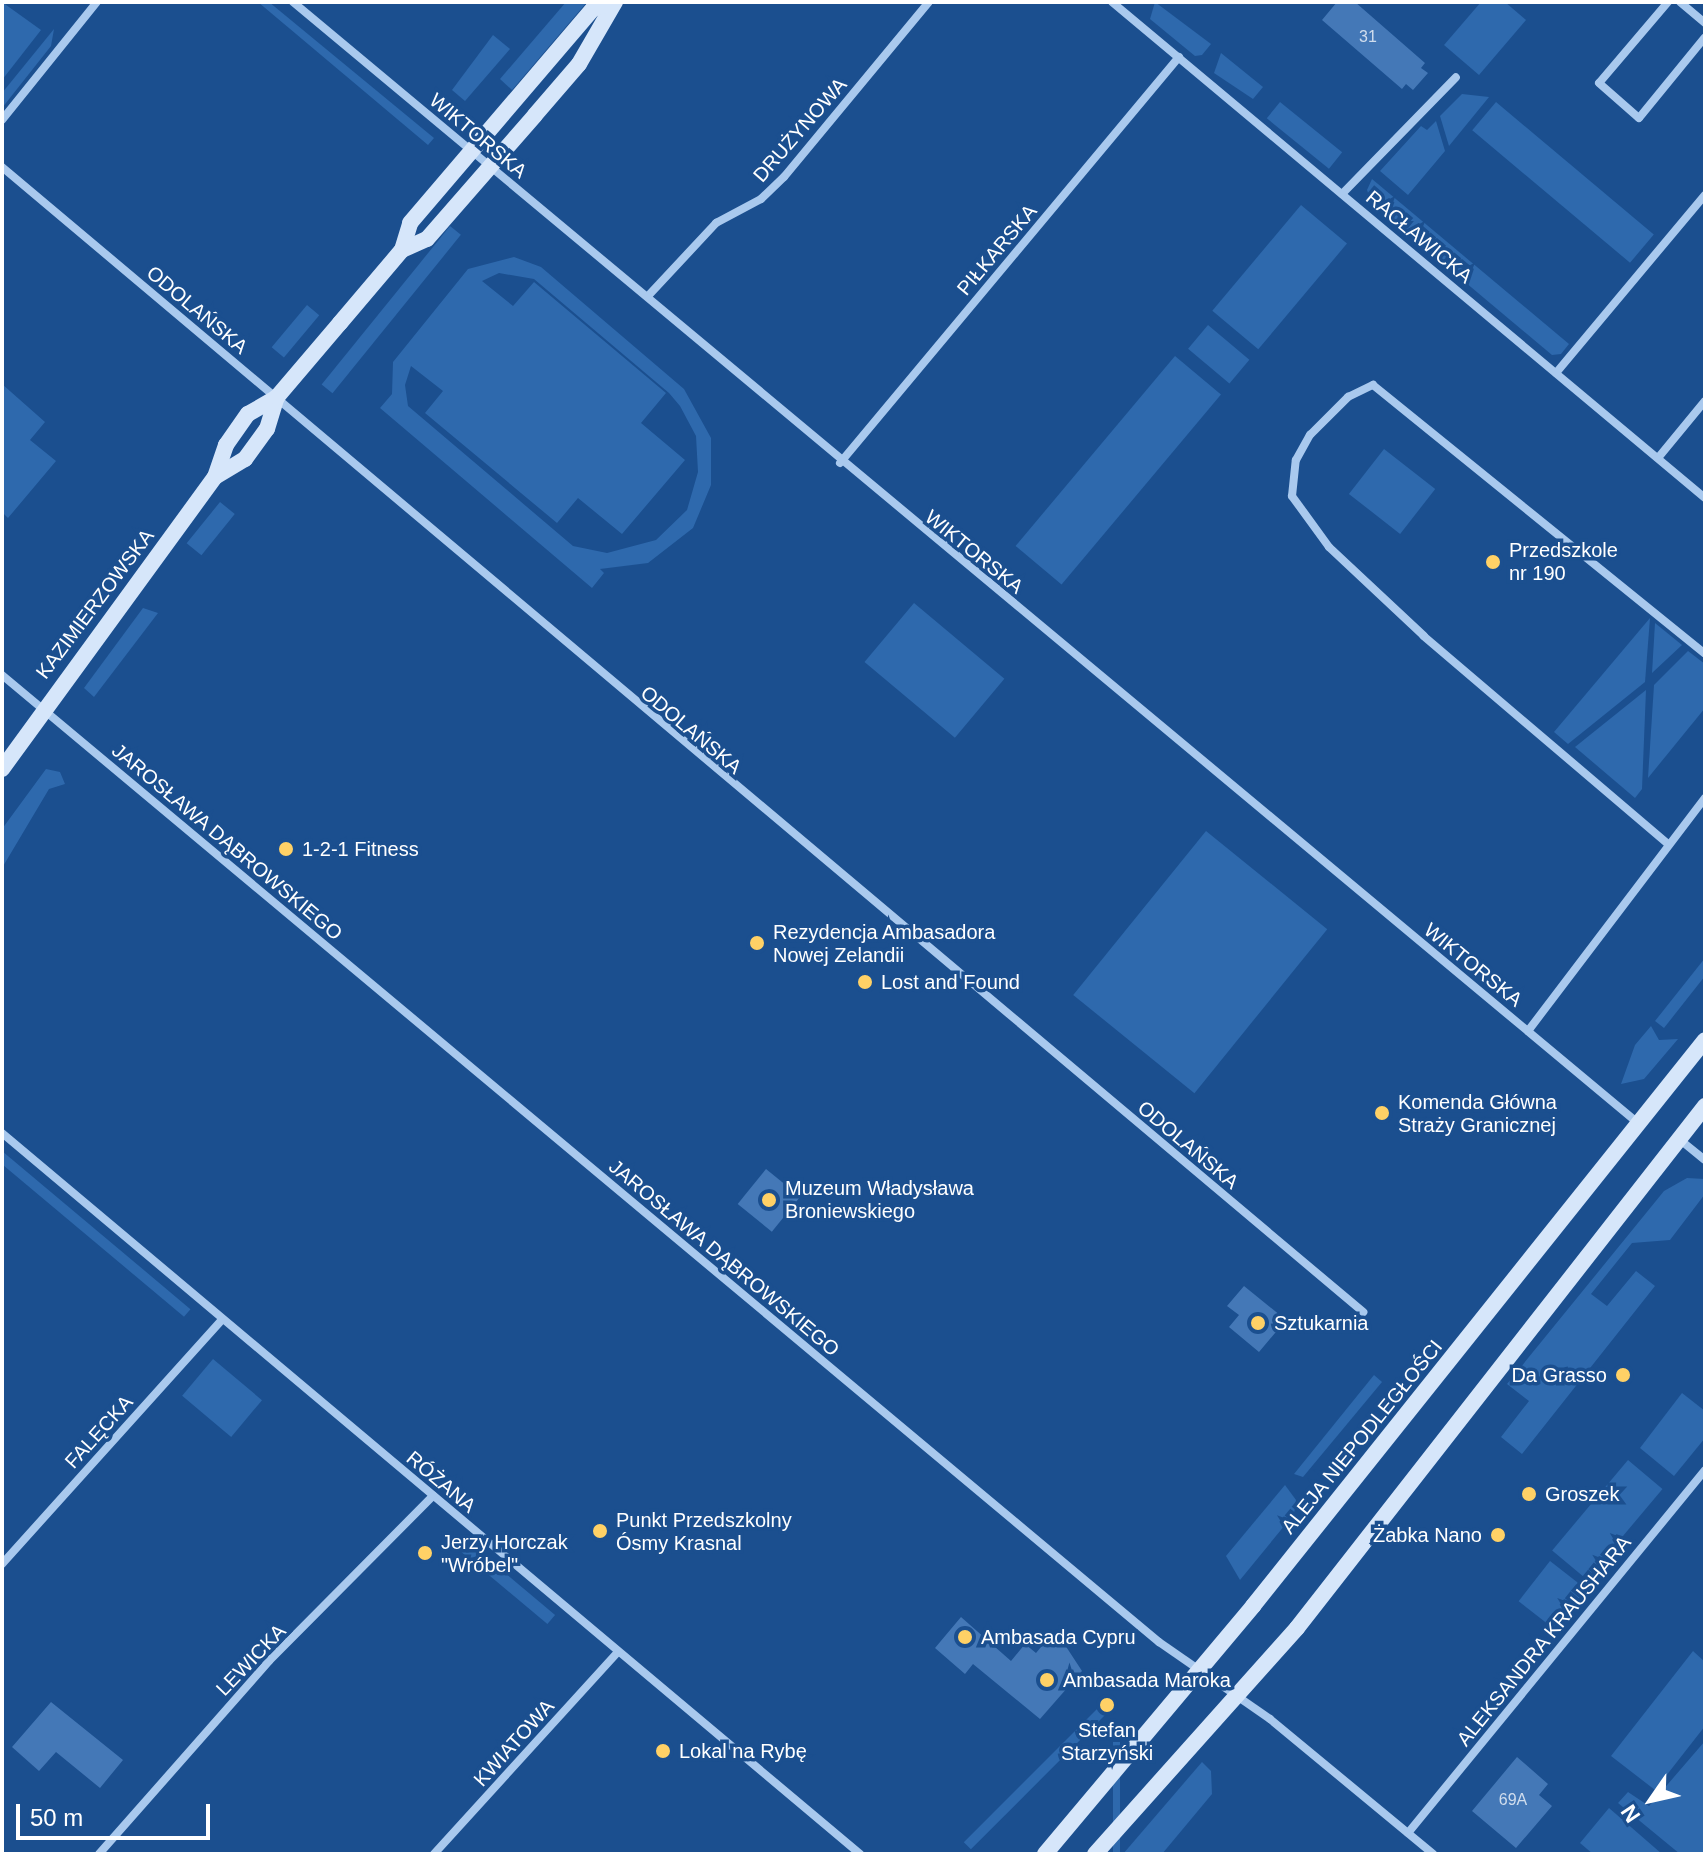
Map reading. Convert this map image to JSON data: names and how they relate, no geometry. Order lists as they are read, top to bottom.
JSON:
{
  "streets": {
    "main road": ["KAZIMIERZOWSKA", "ALEJA NIEPODLEGŁOŚCI"],
    "street": [
      "DRUŻYNOWA",
      "WIKTORSKA",
      "RACŁAWICKA",
      "PIŁKARSKA",
      "ODOLAŃSKA",
      "JAROSŁAWA DĄBROWSKIEGO",
      "FALĘCKA",
      "RÓŻANA",
      "ALEKSANDRA KRAUSHARA",
      "LEWICKA",
      "KWIATOWA"
    ]
  },
  "crossings": [
    ["DRUŻYNOWA", "WIKTORSKA"],
    ["WIKTORSKA", "PIŁKARSKA"],
    ["WIKTORSKA", "KAZIMIERZOWSKA"],
    ["WIKTORSKA", "ALEJA NIEPODLEGŁOŚCI"],
    ["RACŁAWICKA", "PIŁKARSKA"],
    ["ODOLAŃSKA", "KAZIMIERZOWSKA"],
    ["KAZIMIERZOWSKA", "JAROSŁAWA DĄBROWSKIEGO"],
    ["JAROSŁAWA DĄBROWSKIEGO", "ALEJA NIEPODLEGŁOŚCI"],
    ["JAROSŁAWA DĄBROWSKIEGO", "ALEKSANDRA KRAUSHARA"],
    ["FALĘCKA", "RÓŻANA"],
    ["RÓŻANA", "LEWICKA"],
    ["RÓŻANA", "KWIATOWA"]
  ],
  "places": [
    "Przedszkole nr 190",
    "1-2-1 Fitness",
    "Rezydencja Ambasadora Nowej Zelandii",
    "Lost and Found",
    "Komenda Główna Straży Granicznej",
    "Muzeum Władysława Broniewskiego",
    "Sztukarnia",
    "Da Grasso",
    "Groszek",
    "Punkt Przedszkolny Ósmy Krasnal",
    "Żabka Nano",
    "Jerzy Horczak \"Wróbel\"",
    "Ambasada Cypru",
    "Ambasada Maroka",
    "Stefan Starzyński",
    "Lokal na Rybę"
  ],
  "house_numbers": ["31", "69A"],
  "scale_bar": "50 m",
  "north": "bottom left"
}
